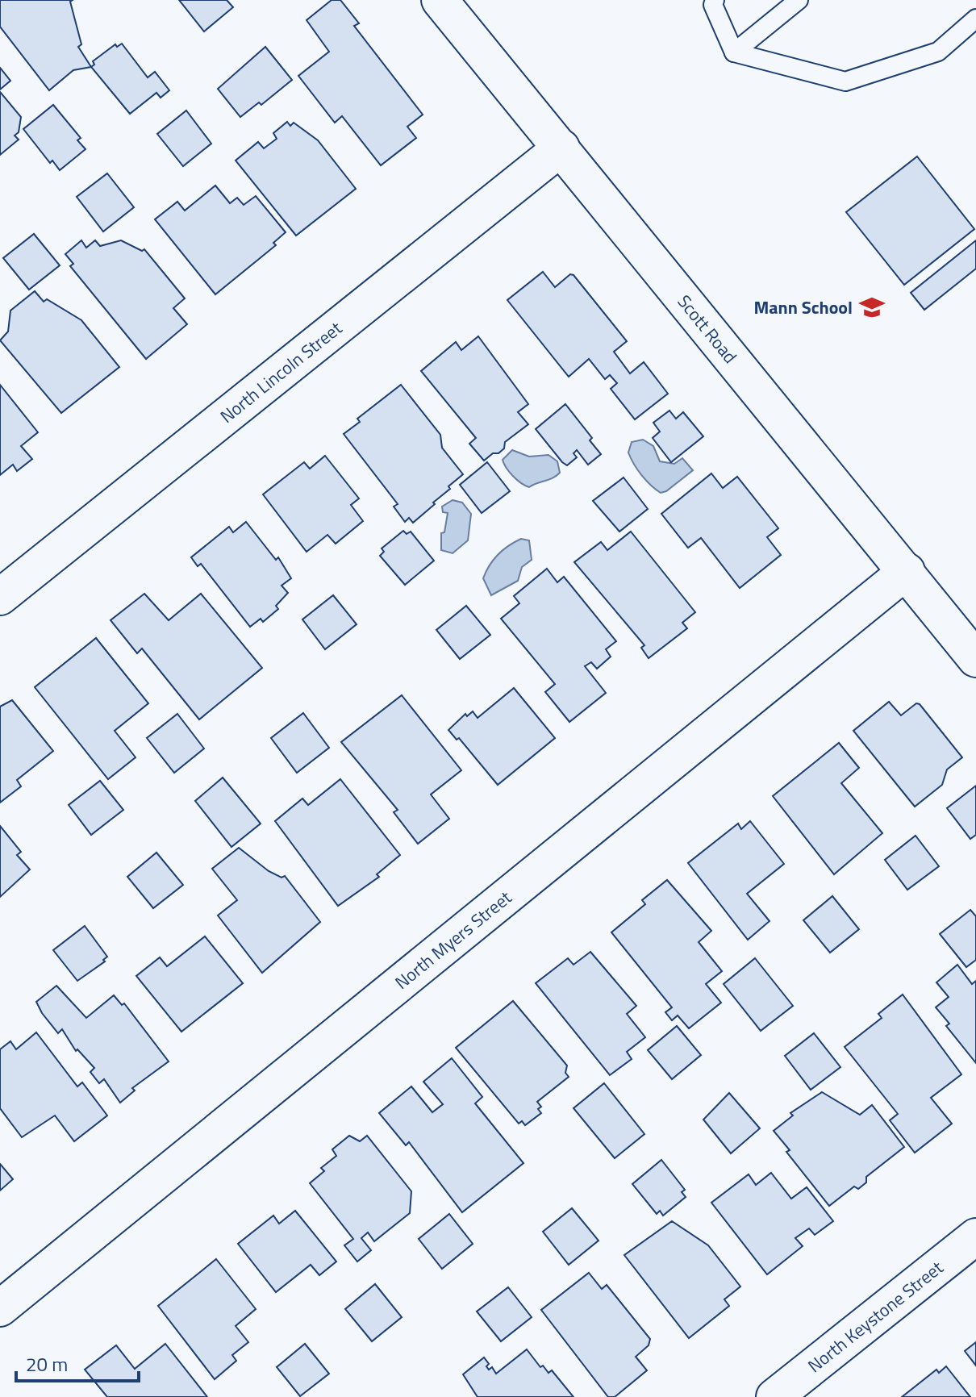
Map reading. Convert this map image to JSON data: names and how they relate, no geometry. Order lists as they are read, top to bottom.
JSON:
{
  "streets": {
    "street": [
      "Scott Road",
      "North Lincoln Street",
      "North Myers Street",
      "North Keystone Street"
    ]
  },
  "crossings": [
    ["Scott Road", "North Lincoln Street"],
    ["Scott Road", "North Myers Street"]
  ],
  "places": {
    "school or university": ["Mann School"]
  },
  "scale_bar": "20 m"
}
